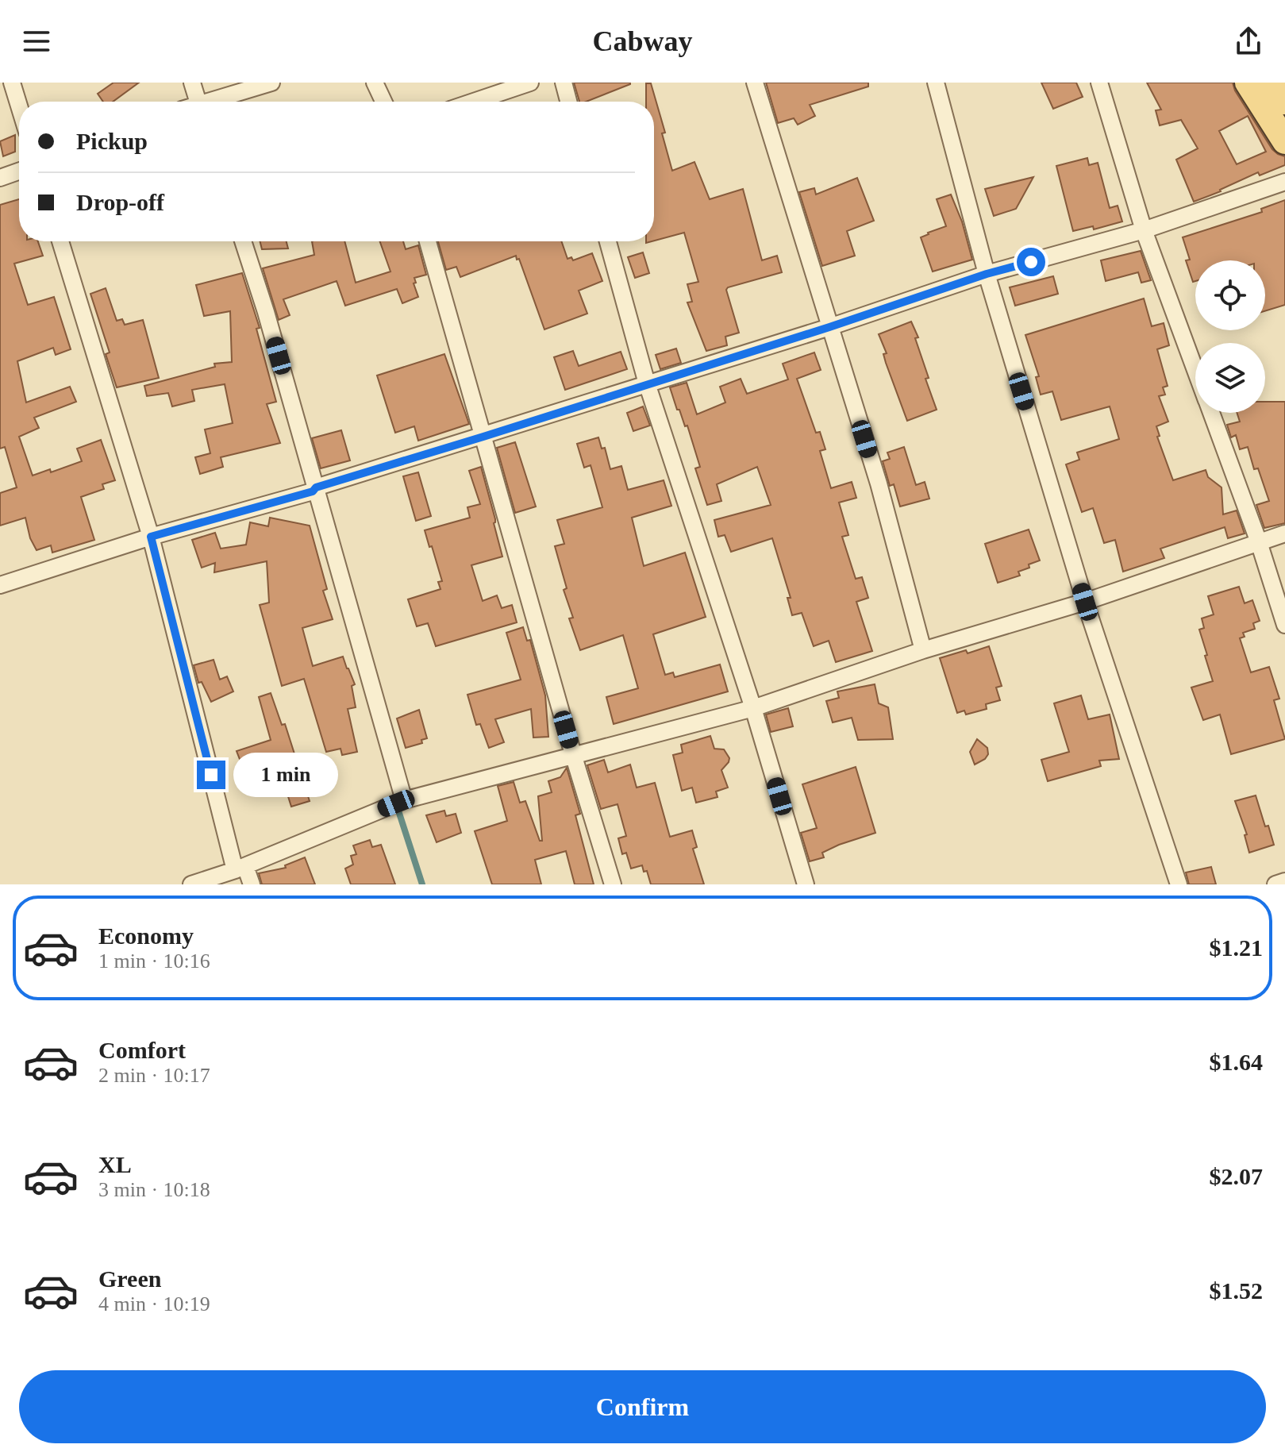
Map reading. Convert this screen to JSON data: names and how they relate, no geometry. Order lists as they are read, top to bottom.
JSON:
{
  "page": {
    "header": "Cabway",
    "banner": ["Pickup", "Drop-off"],
    "bubble": "1 min",
    "list": [
      {
        "name": "Economy",
        "note": "1 min · 10:16",
        "value": "$1.21"
      },
      {
        "name": "Comfort",
        "note": "2 min · 10:17",
        "value": "$1.64"
      },
      {
        "name": "XL",
        "note": "3 min · 10:18",
        "value": "$2.07"
      },
      {
        "name": "Green",
        "note": "4 min · 10:19",
        "value": "$1.52"
      }
    ],
    "buttons": "Confirm"
  }
}
